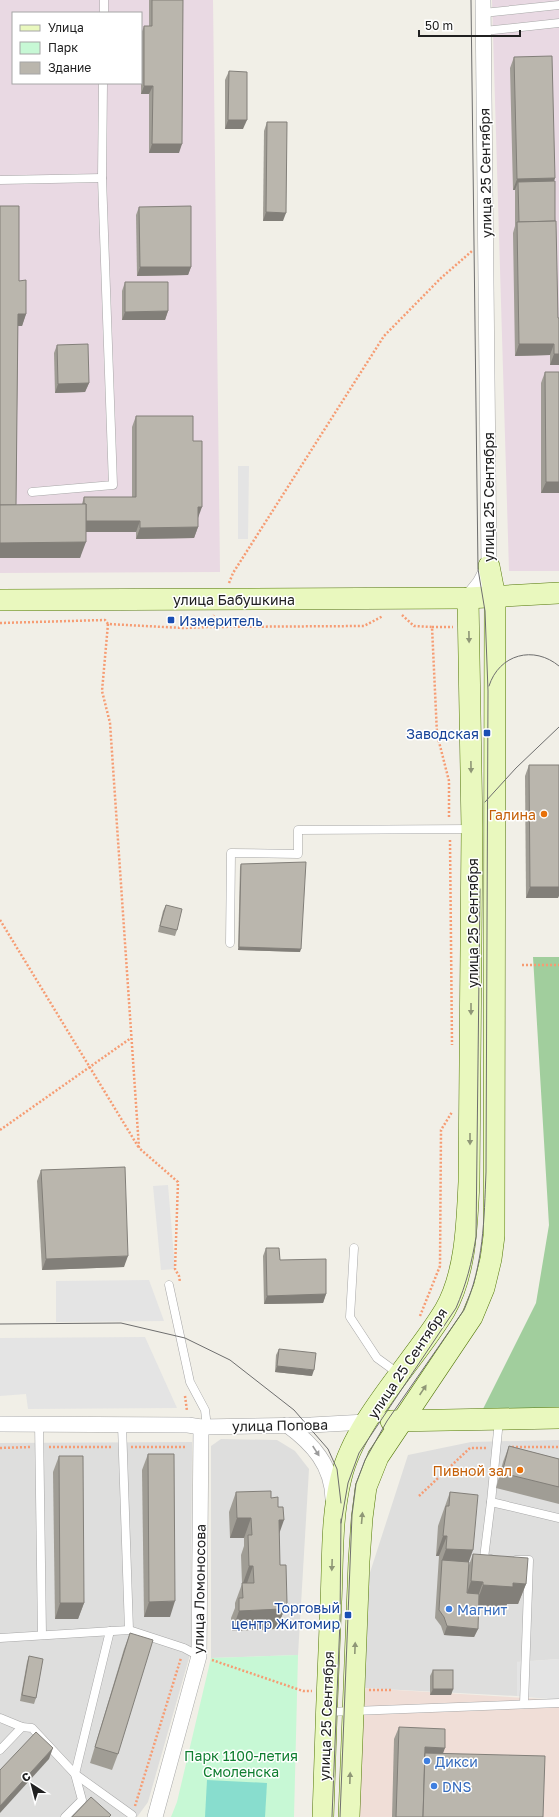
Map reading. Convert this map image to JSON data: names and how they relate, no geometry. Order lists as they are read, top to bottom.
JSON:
{
  "streets": {
    "main road": ["улица 25 Сентября", "улица Бабушкина", "улица Попова"],
    "street": ["улица Ломоносова"]
  },
  "crossings": [
    ["улица 25 Сентября", "улица Бабушкина"],
    ["улица 25 Сентября", "улица Попова"],
    ["улица Попова", "улица Ломоносова"]
  ],
  "one_way": ["улица 25 Сентября"],
  "parks": ["Парк 1100-летия Смоленска"],
  "places": {
    "transit": ["Измеритель", "Заводская", "Торговый центр Житомир"],
    "other": [
      "Галина",
      "Пивной зал",
      "Магнит",
      "Дикси",
      "DNS"
    ]
  },
  "legend": ["Улица", "Парк", "Здание"],
  "scale_bar": "50 m",
  "north": "top left"
}
